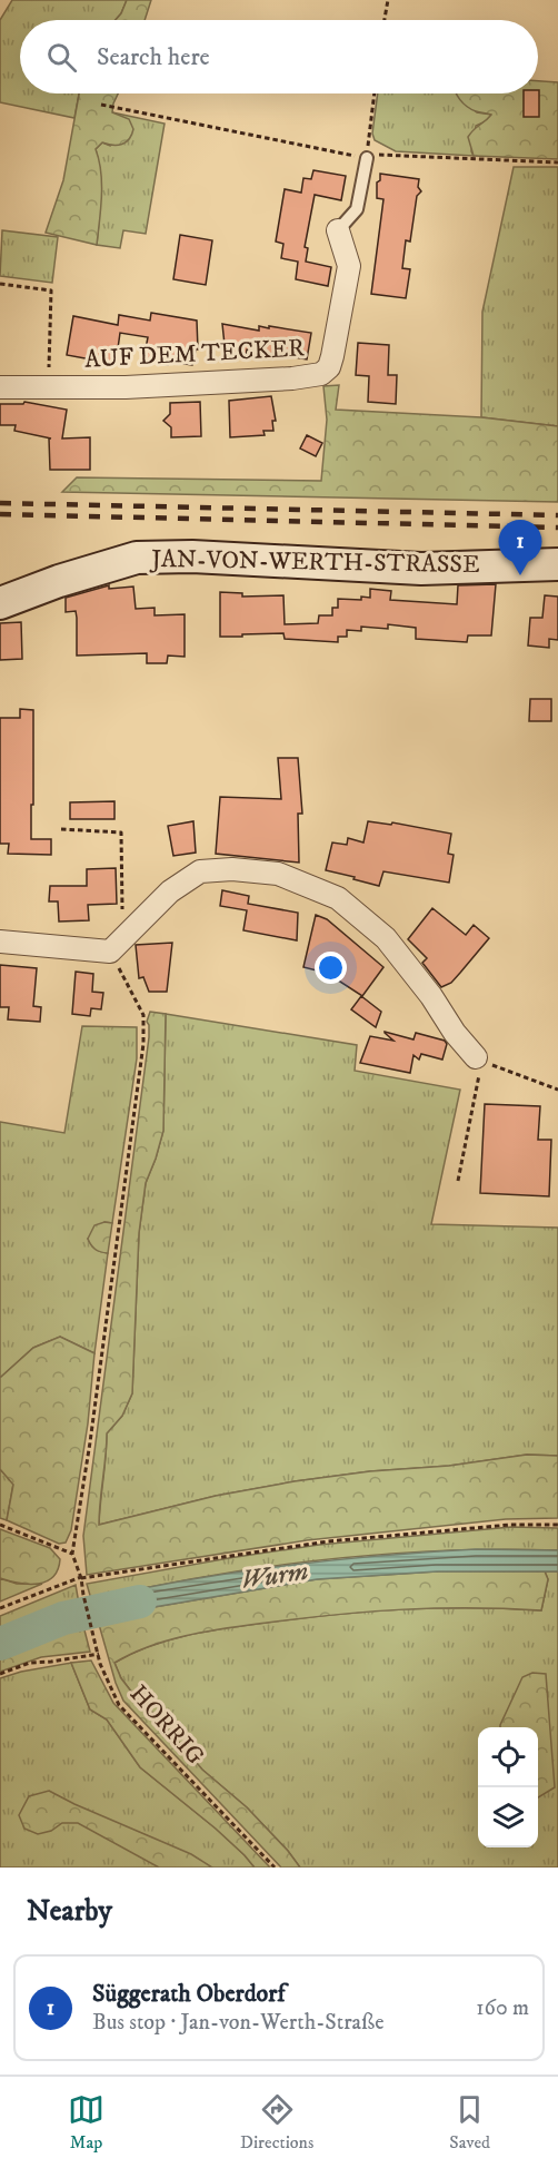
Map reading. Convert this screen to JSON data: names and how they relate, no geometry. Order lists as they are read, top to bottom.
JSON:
{
  "streets": {
    "main road": ["JAN-VON-WERTH-STRASSE"],
    "street": ["AUF DEM TECKER"],
    "path": ["HORRIG"]
  },
  "water": ["Wurm"],
  "page": {
    "search": "Search here",
    "pins": "1",
    "heading": "Nearby",
    "list": [
      {
        "mark": "1",
        "name": "Süggerath Oberdorf",
        "note": "Bus stop · Jan-von-Werth-Straße",
        "value": "160 m"
      }
    ],
    "nav": ["Map", "Directions", "Saved"]
  }
}
